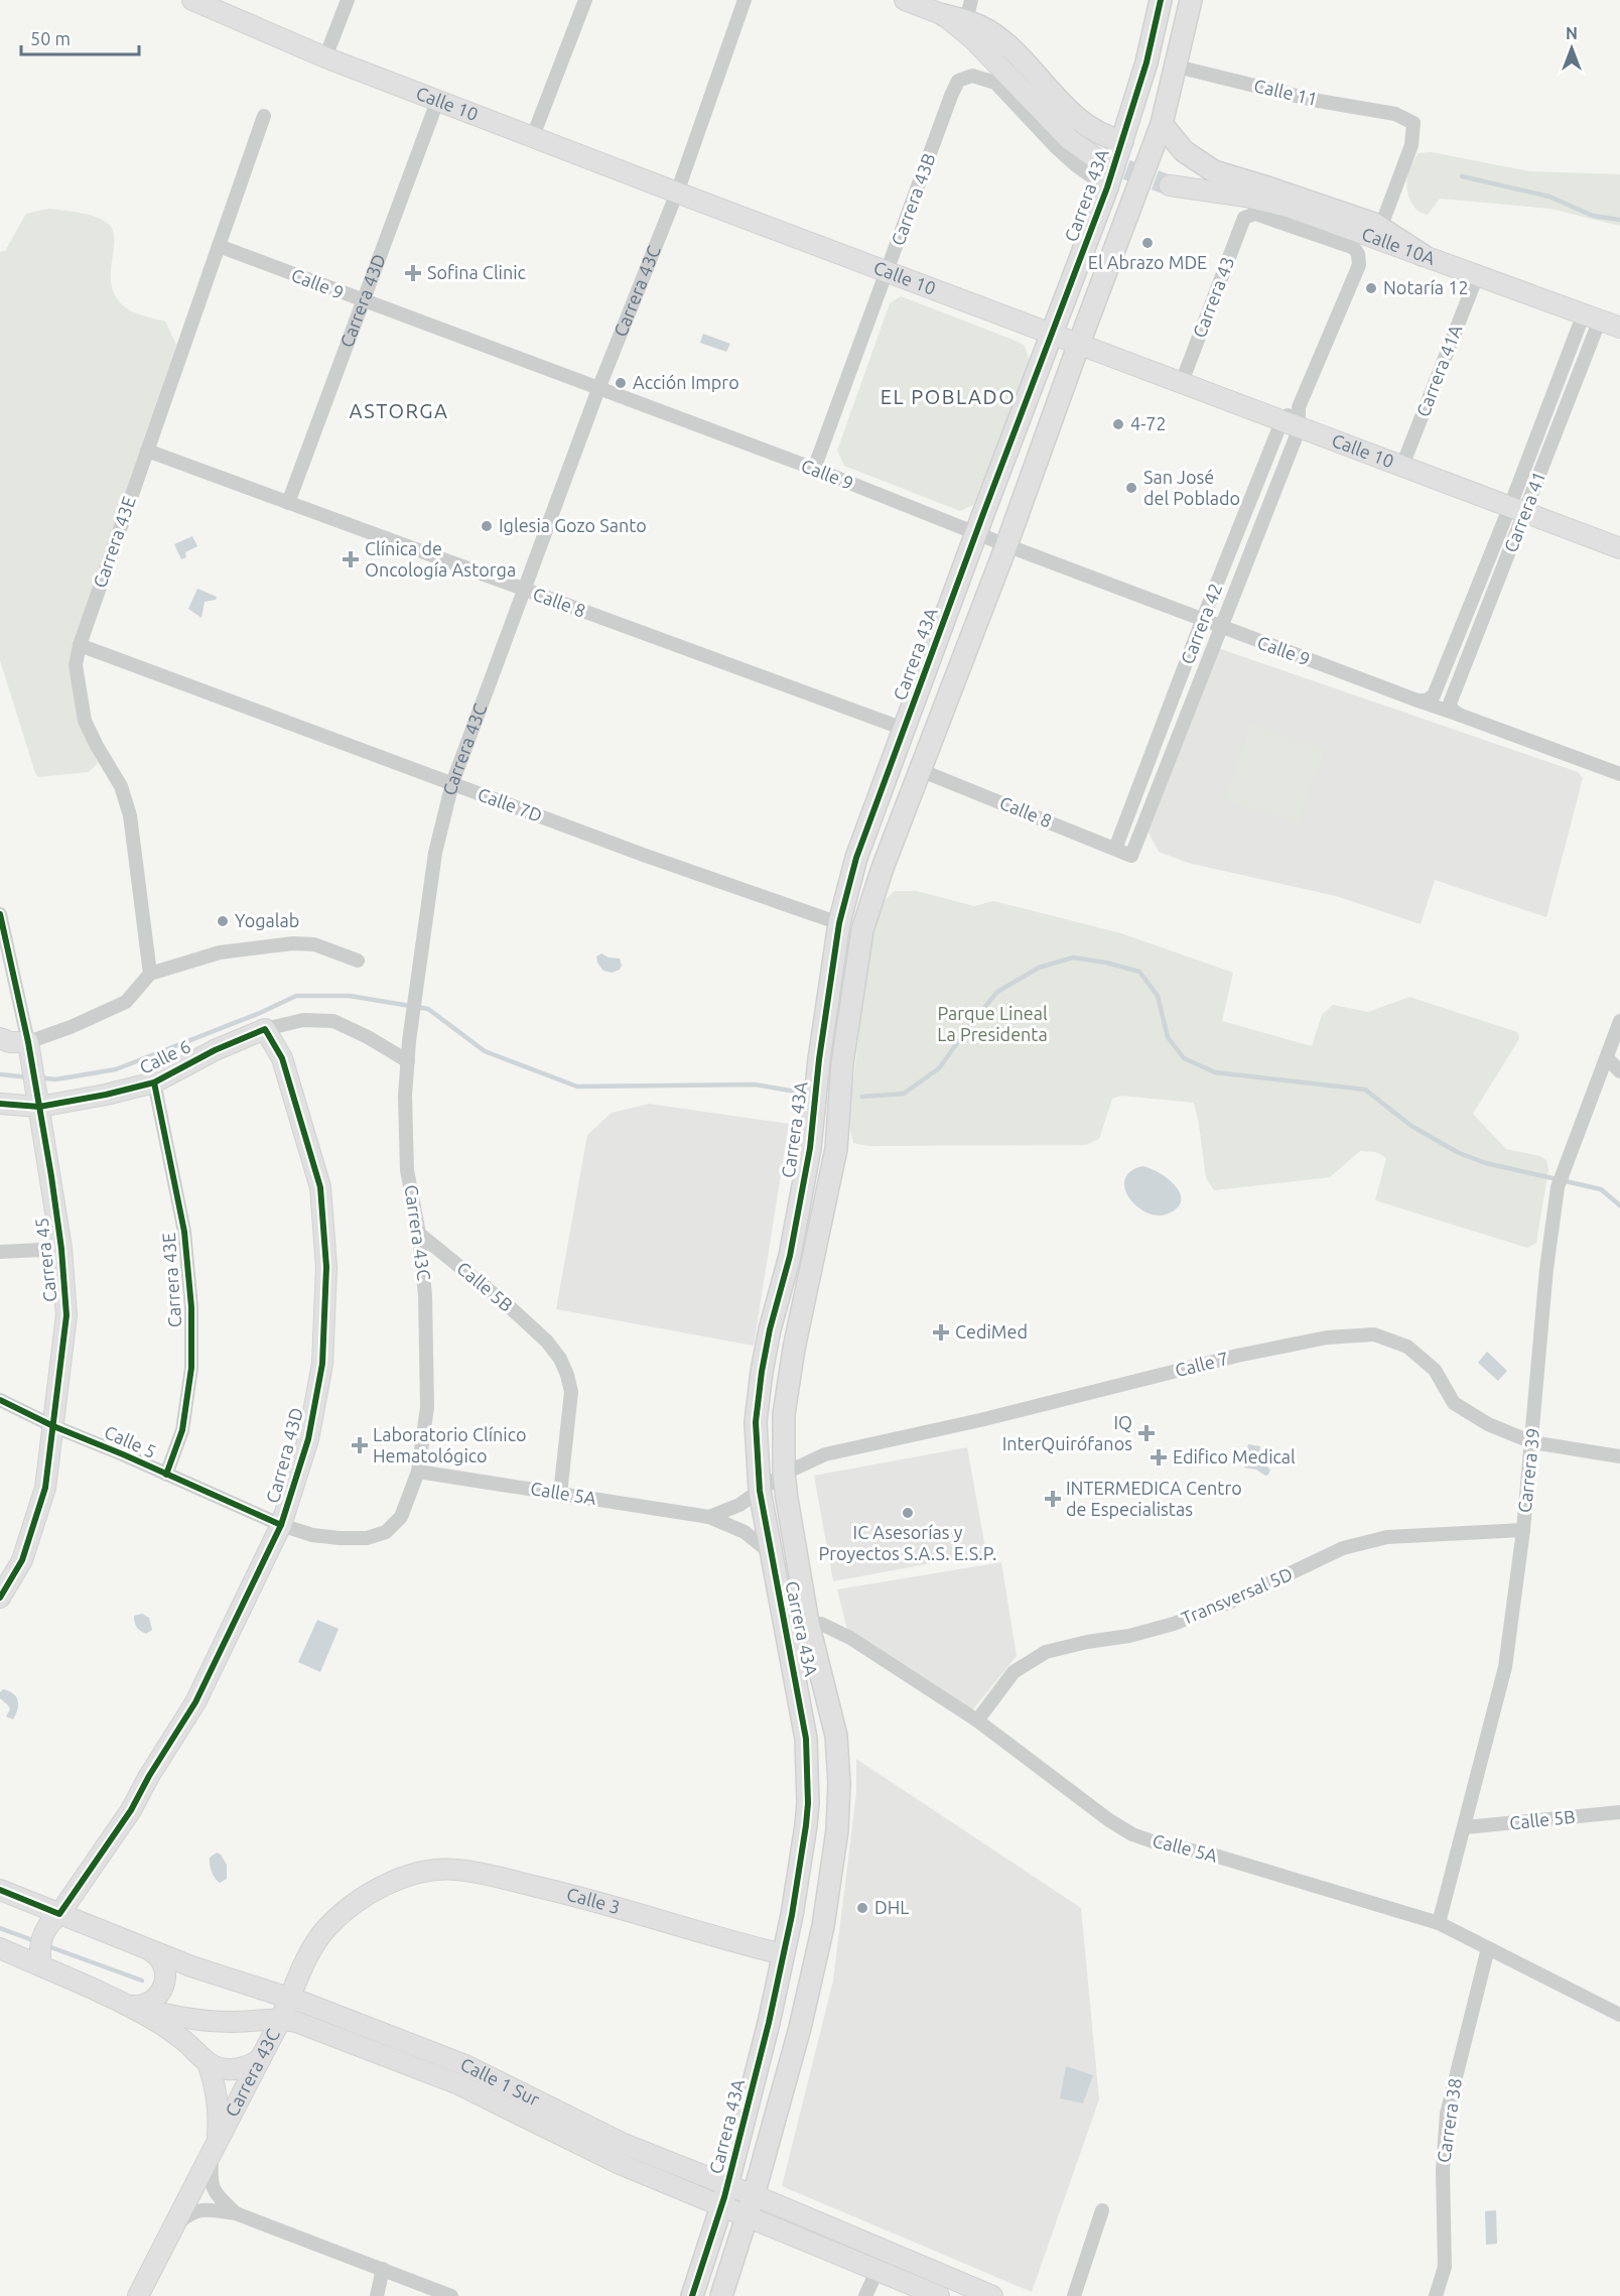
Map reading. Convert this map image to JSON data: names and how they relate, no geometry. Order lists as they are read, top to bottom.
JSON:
{
  "streets": {
    "main road": ["Carrera 43A"],
    "street": [
      "Calle 11",
      "Calle 10",
      "Carrera 43B",
      "Calle 10A",
      "Calle 9",
      "Carrera 43C",
      "Carrera 43",
      "Carrera 43D",
      "Carrera 41A",
      "Carrera 41",
      "Carrera 43E",
      "Calle 8",
      "Carrera 42",
      "Calle 7D",
      "Calle 6",
      "Carrera 45",
      "Calle 5B",
      "Calle 7",
      "Calle 5",
      "Carrera 39",
      "Calle 5A",
      "Transversal 5D",
      "Calle 3",
      "Calle 1 Sur",
      "Carrera 38"
    ]
  },
  "crossings": [
    ["Calle 11", "Carrera 43A"],
    ["Calle 10", "Carrera 43A"],
    ["Calle 10", "Carrera 43B"],
    ["Calle 10", "Carrera 43C"],
    ["Calle 10", "Carrera 43"],
    ["Calle 10", "Carrera 43D"],
    ["Calle 10", "Carrera 41A"],
    ["Calle 10", "Carrera 41"],
    ["Calle 10", "Carrera 42"],
    ["Carrera 43A", "Carrera 43B"],
    ["Carrera 43A", "Calle 9"],
    ["Carrera 43A", "Calle 8"],
    ["Carrera 43A", "Calle 7D"],
    ["Carrera 43A", "Calle 7"],
    ["Carrera 43A", "Calle 5A"],
    ["Carrera 43A", "Calle 3"],
    ["Carrera 43A", "Calle 1 Sur"],
    ["Carrera 43B", "Calle 9"],
    ["Calle 10A", "Carrera 43"],
    ["Calle 10A", "Carrera 41A"],
    ["Calle 10A", "Carrera 41"],
    ["Calle 10A", "Carrera 42"],
    ["Calle 9", "Carrera 43C"],
    ["Calle 9", "Carrera 43D"],
    ["Calle 9", "Carrera 41"],
    ["Calle 9", "Carrera 43E"],
    ["Calle 9", "Carrera 42"],
    ["Carrera 43C", "Calle 8"],
    ["Carrera 43C", "Calle 7D"],
    ["Carrera 43C", "Calle 6"],
    ["Carrera 43C", "Calle 5B"],
    ["Carrera 43C", "Calle 5"],
    ["Carrera 43C", "Calle 5A"],
    ["Carrera 43C", "Calle 3"],
    ["Carrera 43C", "Calle 1 Sur"],
    ["Carrera 43D", "Calle 8"],
    ["Carrera 43D", "Calle 6"],
    ["Carrera 43D", "Calle 5"],
    ["Carrera 43D", "Calle 1 Sur"],
    ["Carrera 43E", "Calle 8"],
    ["Carrera 43E", "Calle 7D"],
    ["Carrera 43E", "Calle 6"],
    ["Carrera 43E", "Calle 5"],
    ["Calle 8", "Carrera 42"],
    ["Calle 6", "Carrera 45"],
    ["Carrera 45", "Calle 5"],
    ["Calle 5B", "Carrera 39"],
    ["Calle 5B", "Calle 5A"],
    ["Calle 7", "Carrera 39"],
    ["Carrera 39", "Calle 5A"],
    ["Carrera 39", "Transversal 5D"],
    ["Calle 5A", "Transversal 5D"],
    ["Calle 5A", "Carrera 38"]
  ],
  "districts": ["EL POBLADO", "ASTORGA"],
  "parks": ["Parque Lineal La Presidenta"],
  "places": {
    "other": [
      "El Abrazo MDE",
      "Notaría 12",
      "Acción Impro",
      "4-72",
      "San José del Poblado",
      "Iglesia Gozo Santo",
      "Yogalab",
      "IC Asesorías y Proyectos S.A.S. E.S.P.",
      "DHL"
    ],
    "health": [
      "Sofina Clinic",
      "Clínica de Oncología Astorga",
      "CediMed",
      "IQ InterQuirófanos",
      "Laboratorio Clínico Hematológico",
      "Edifico Medical",
      "INTERMEDICA Centro de Especialistas"
    ]
  },
  "scale_bar": "50 m",
  "north": "top"
}
